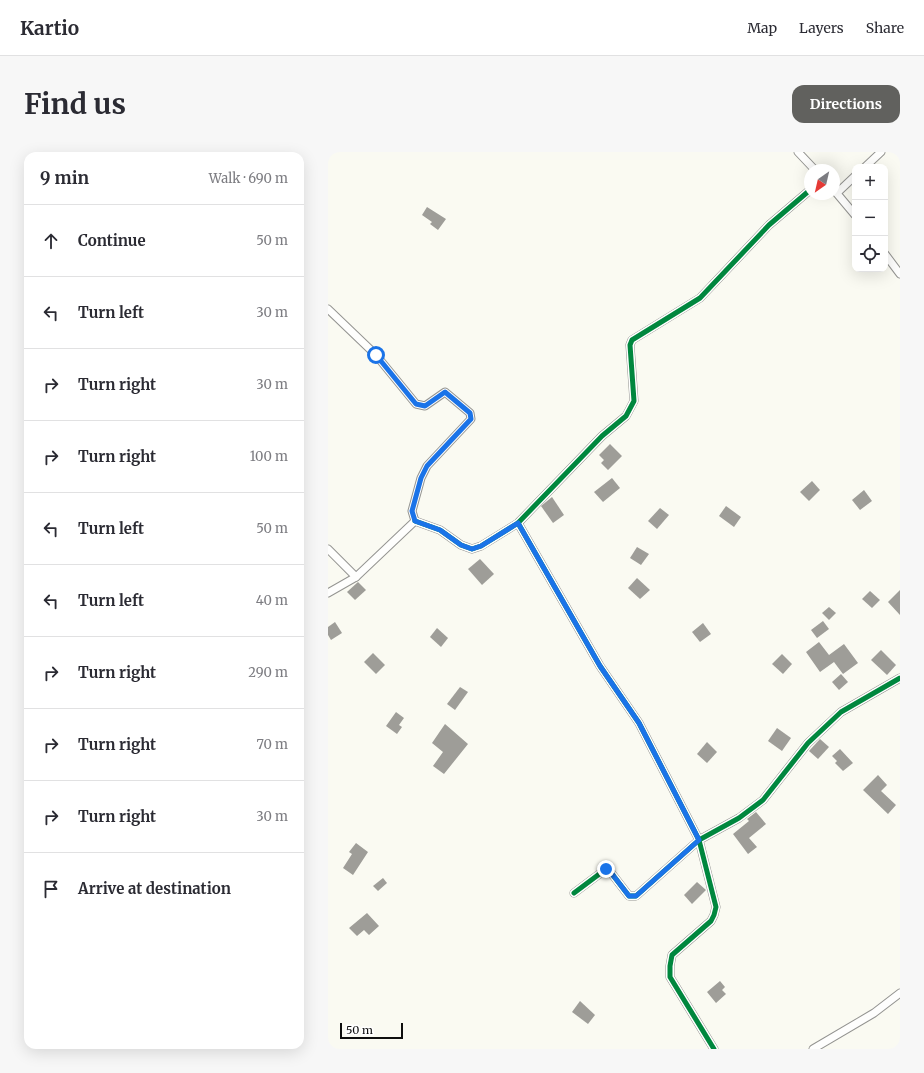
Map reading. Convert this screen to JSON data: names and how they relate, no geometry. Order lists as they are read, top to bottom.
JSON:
{
  "scale_bar": "50 m",
  "north": "bottom left",
  "page": {
    "header": "Kartio",
    "nav": ["Map", "Layers", "Share"],
    "buttons": "Directions",
    "title": "Find us",
    "heading": ["9 min", "Walk · 690 m"],
    "map_buttons": ["+", "−"],
    "list": [
      ["Continue", "50 m"],
      ["Turn left", "30 m"],
      ["Turn right", "30 m"],
      ["Turn right", "100 m"],
      ["Turn left", "50 m"],
      ["Turn left", "40 m"],
      ["Turn right", "290 m"],
      ["Turn right", "70 m"],
      ["Turn right", "30 m"],
      "Arrive at destination"
    ],
    "scale": "50 m"
  }
}
